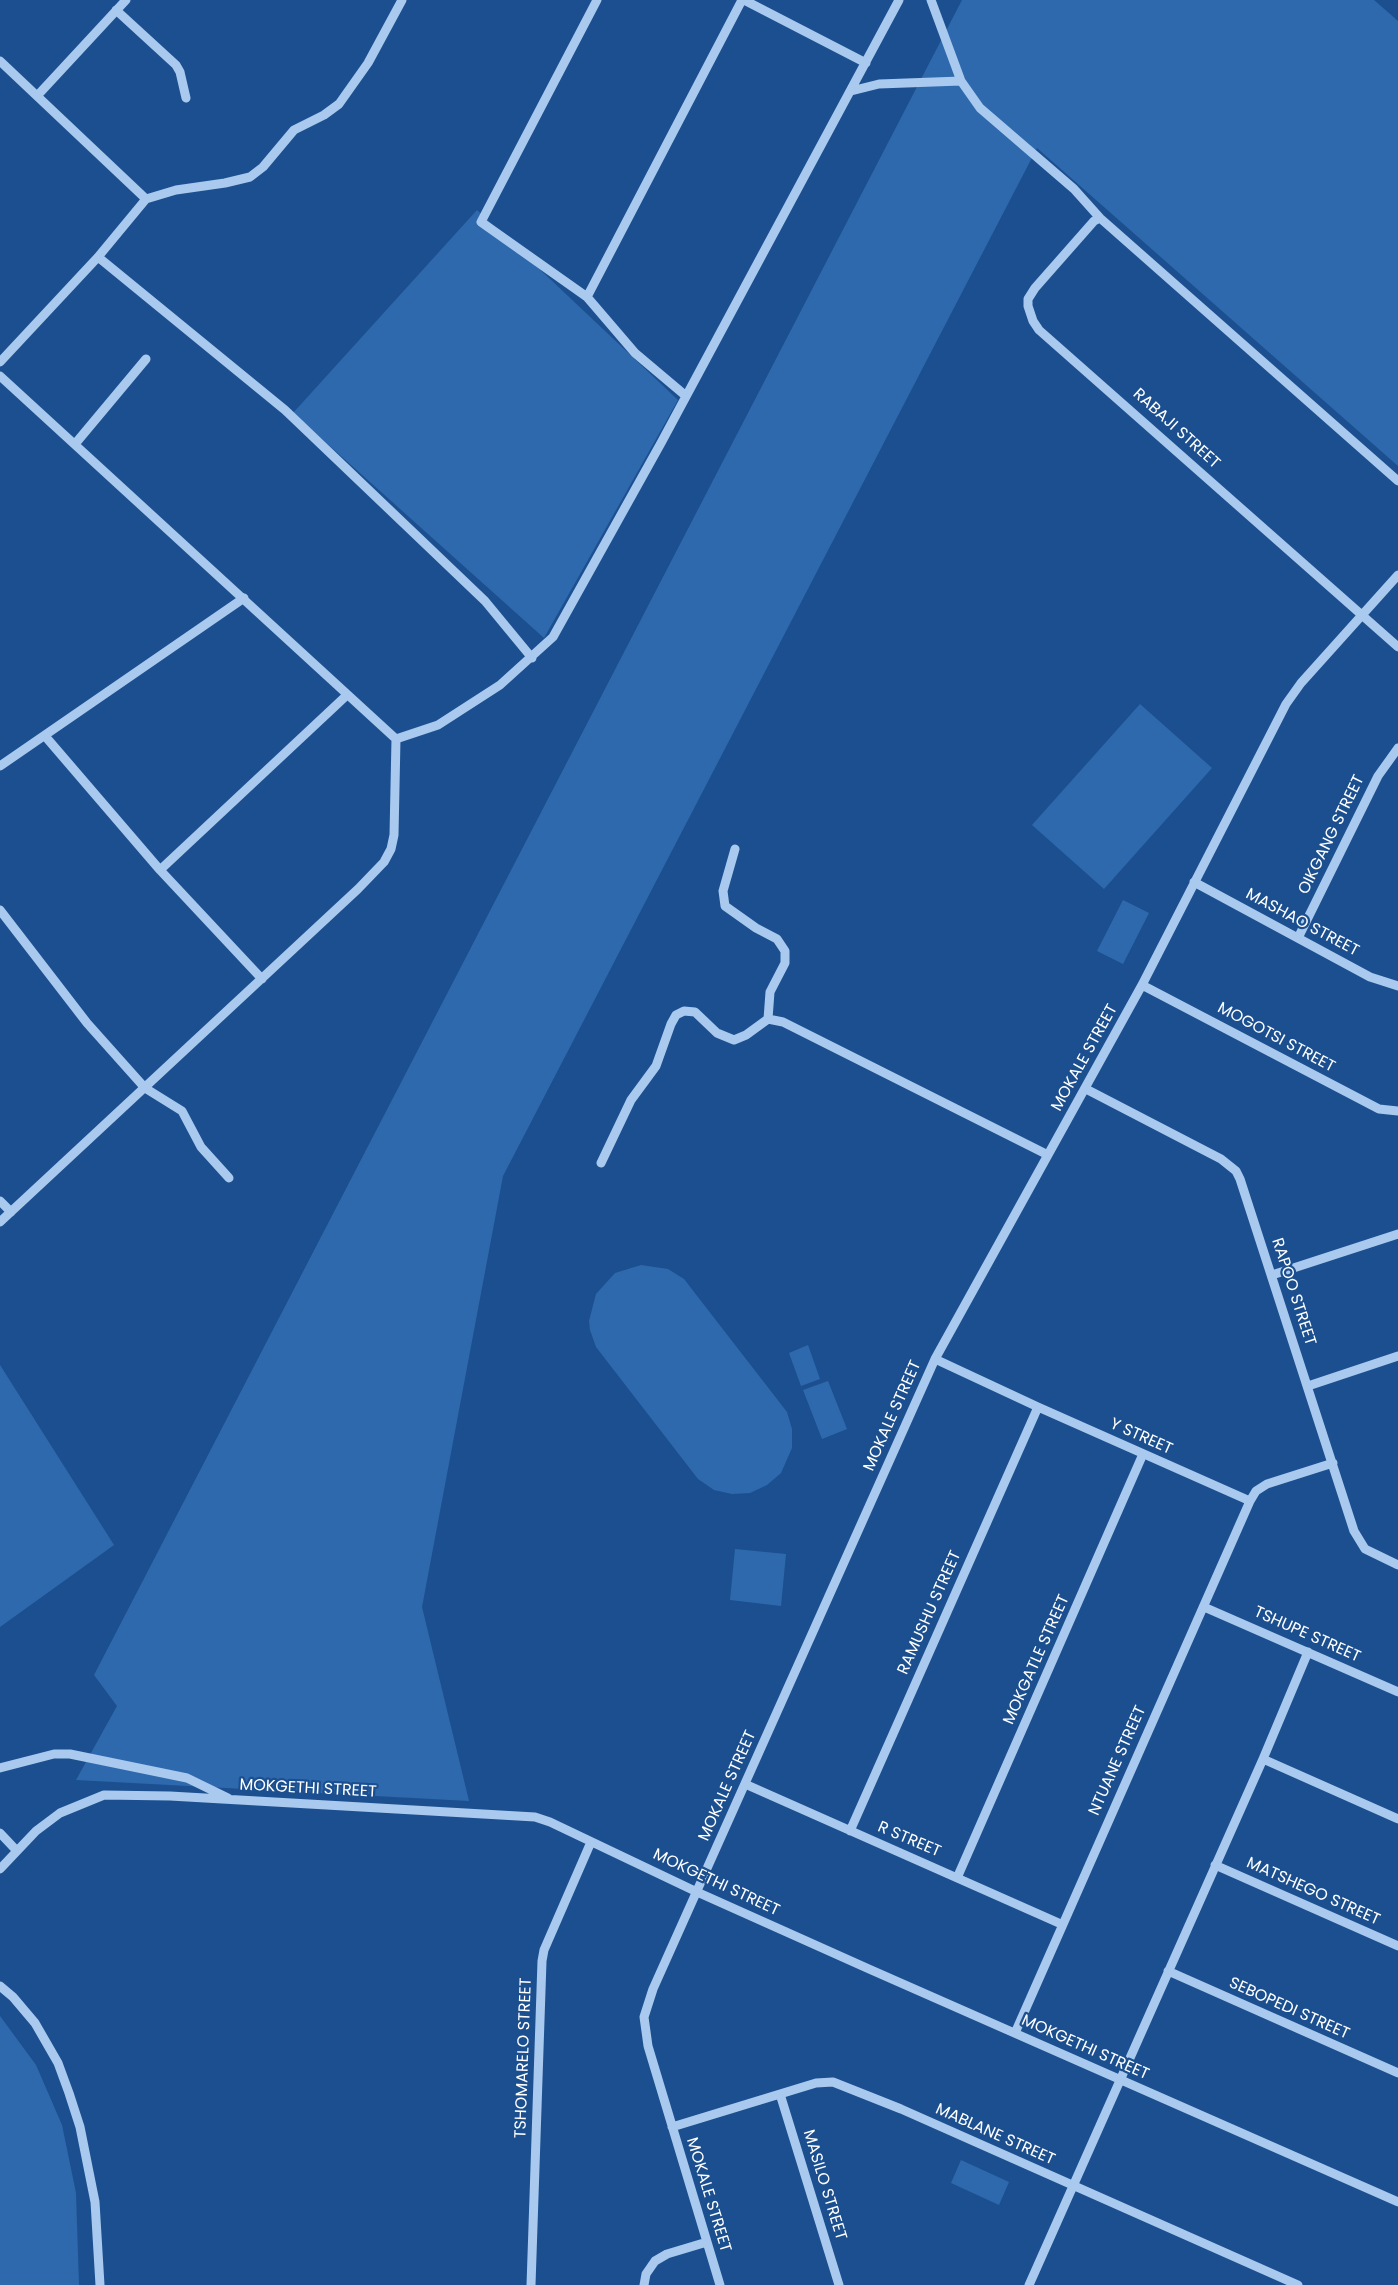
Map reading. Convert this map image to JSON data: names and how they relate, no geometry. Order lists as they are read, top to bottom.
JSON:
{
  "streets": {
    "street": [
      "RABAJI STREET",
      "OIKGANG STREET",
      "MASHAO STREET",
      "MOGOTSI STREET",
      "MOKALE STREET",
      "RAPOO STREET",
      "Y STREET",
      "RAMUSHU STREET",
      "TSHUPE STREET",
      "MOKGATLE STREET",
      "NTUANE STREET",
      "MOKGETHI STREET",
      "R STREET",
      "MATSHEGO STREET",
      "SEBOPEDI STREET",
      "TSHOMARELO STREET",
      "MABLANE STREET",
      "MASILO STREET"
    ]
  },
  "crossings": [
    ["RABAJI STREET", "MOKALE STREET"],
    ["OIKGANG STREET", "MASHAO STREET"],
    ["MASHAO STREET", "MOKALE STREET"],
    ["MOGOTSI STREET", "MOKALE STREET"],
    ["MOKALE STREET", "RAPOO STREET"],
    ["MOKALE STREET", "Y STREET"],
    ["MOKALE STREET", "MOKGETHI STREET"],
    ["MOKALE STREET", "R STREET"],
    ["MOKALE STREET", "MABLANE STREET"],
    ["Y STREET", "RAMUSHU STREET"],
    ["Y STREET", "MOKGATLE STREET"],
    ["Y STREET", "NTUANE STREET"],
    ["RAMUSHU STREET", "R STREET"],
    ["TSHUPE STREET", "NTUANE STREET"],
    ["MOKGATLE STREET", "R STREET"],
    ["NTUANE STREET", "MOKGETHI STREET"],
    ["NTUANE STREET", "R STREET"],
    ["MOKGETHI STREET", "TSHOMARELO STREET"],
    ["MABLANE STREET", "MASILO STREET"]
  ]
}
